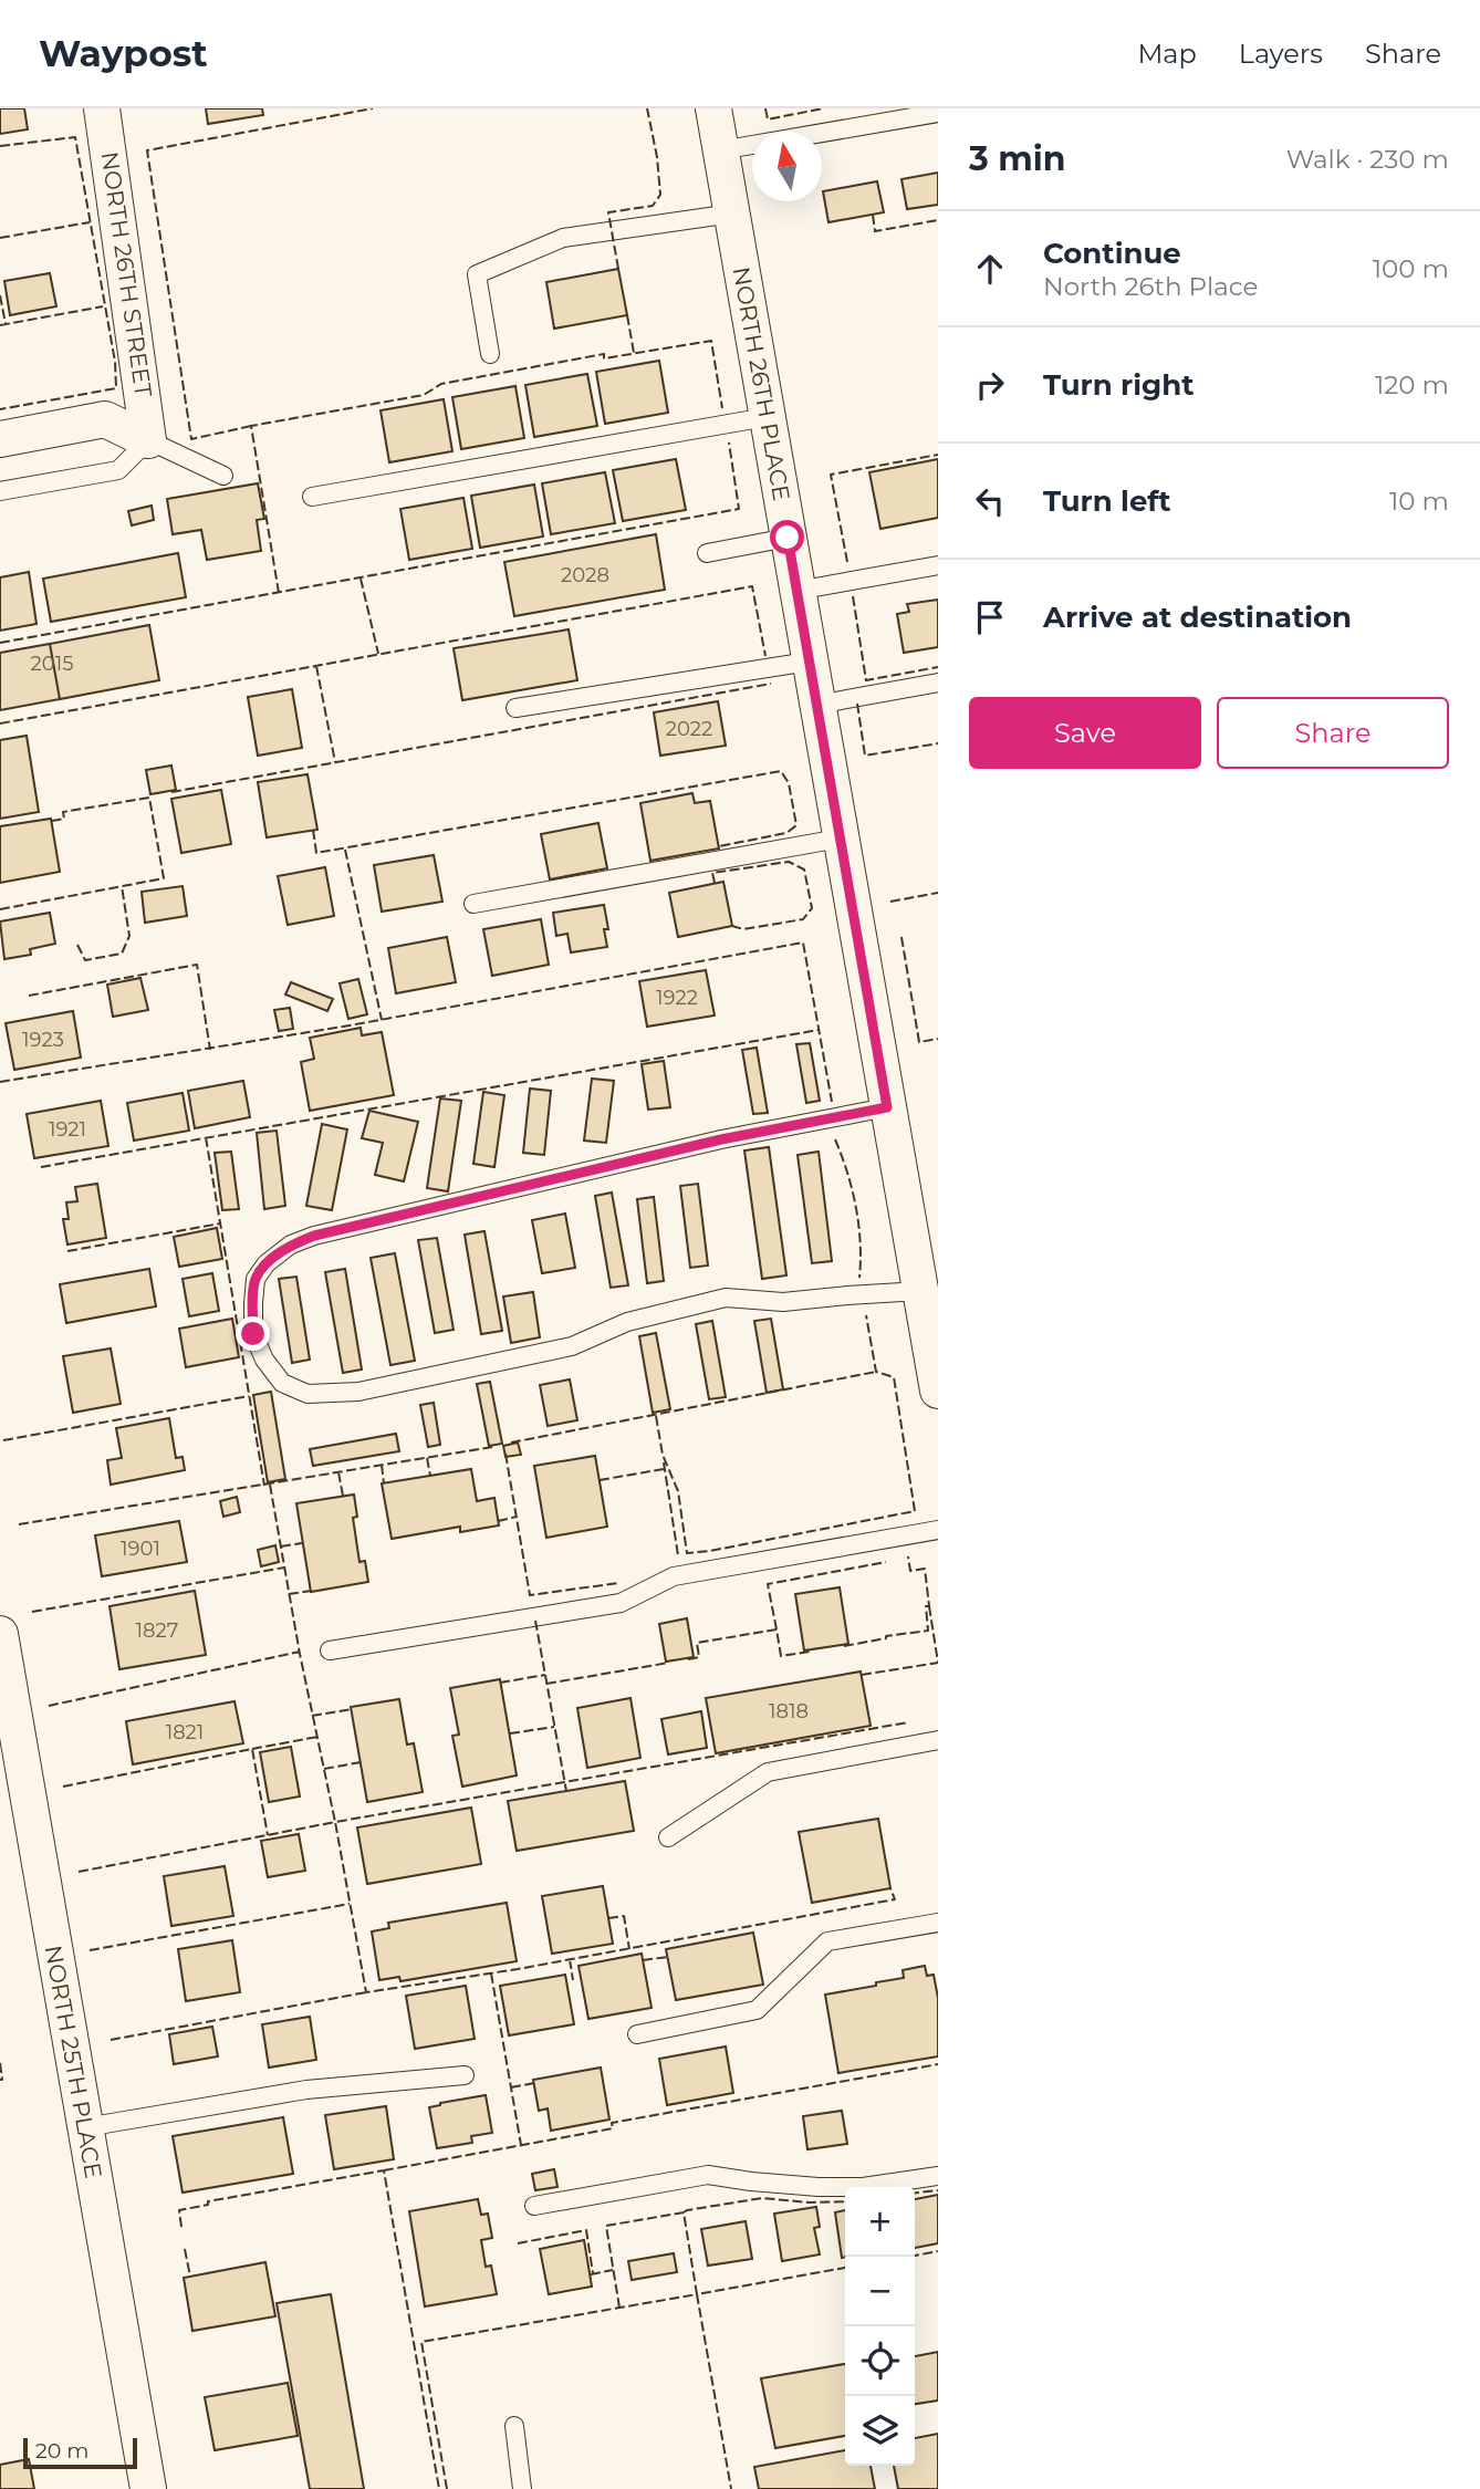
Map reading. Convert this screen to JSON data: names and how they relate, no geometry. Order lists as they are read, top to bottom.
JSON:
{
  "streets": {
    "street": ["NORTH 26TH STREET", "NORTH 26TH PLACE", "NORTH 25TH PLACE"]
  },
  "house_numbers": [
    "2028",
    "2015",
    "2022",
    "1922",
    "1923",
    "1921",
    "1901",
    "1827",
    "1818",
    "1821"
  ],
  "scale_bar": "20 m",
  "north": "top",
  "page": {
    "header": "Waypost",
    "nav": ["Map", "Layers", "Share"],
    "heading": ["3 min", "Walk · 230 m"],
    "list": [
      ["Continue", "North 26th Place", "100 m"],
      ["Turn right", "120 m"],
      ["Turn left", "10 m"],
      "Arrive at destination"
    ],
    "buttons": ["Save", "Share"],
    "map_buttons": ["+", "−"],
    "scale": "20 m"
  }
}
